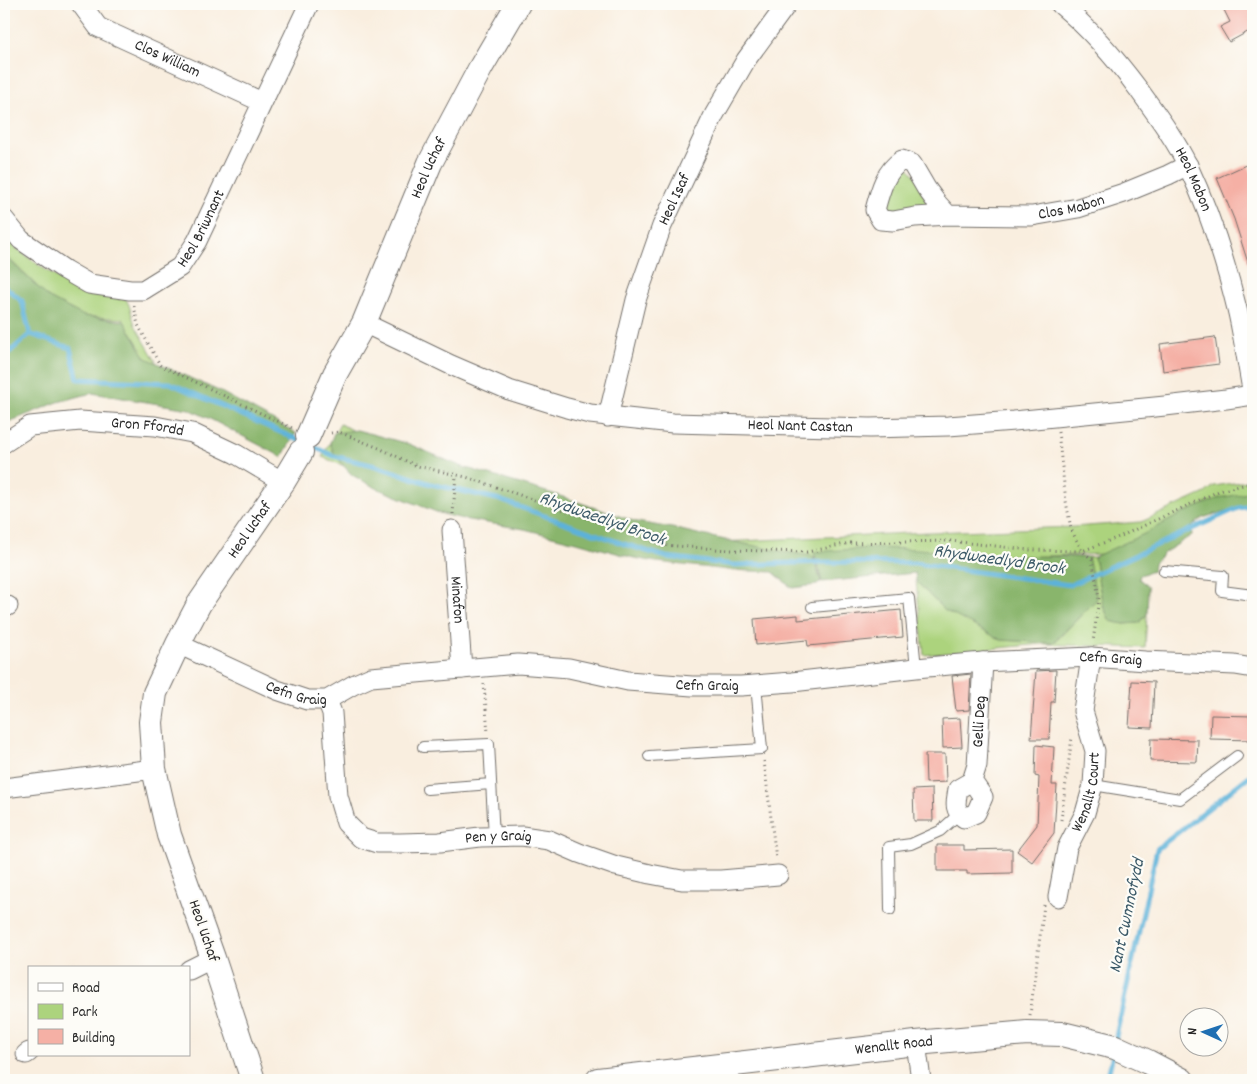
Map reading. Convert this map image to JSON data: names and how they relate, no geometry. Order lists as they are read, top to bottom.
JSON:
{
  "streets": {
    "street": [
      "Clos William",
      "Heol Uchaf",
      "Heol Mabon",
      "Heol Isaf",
      "Clos Mabon",
      "Heol Briwnant",
      "Heol Nant Castan",
      "Gron Ffordd",
      "Minafon",
      "Cefn Graig",
      "Gelli Deg",
      "Wenallt Court",
      "Pen y Graig",
      "Wenallt Road"
    ]
  },
  "crossings": [
    ["Clos William", "Heol Briwnant"],
    ["Heol Uchaf", "Heol Nant Castan"],
    ["Heol Uchaf", "Gron Ffordd"],
    ["Heol Uchaf", "Cefn Graig"],
    ["Heol Mabon", "Clos Mabon"],
    ["Heol Mabon", "Heol Nant Castan"],
    ["Heol Isaf", "Heol Nant Castan"],
    ["Minafon", "Cefn Graig"],
    ["Cefn Graig", "Gelli Deg"],
    ["Cefn Graig", "Wenallt Court"],
    ["Cefn Graig", "Pen y Graig"]
  ],
  "water": ["Rhydwaedlyd Brook", "Nant Cwmnofydd"],
  "legend": ["Road", "Park", "Building"],
  "north": "left"
}
